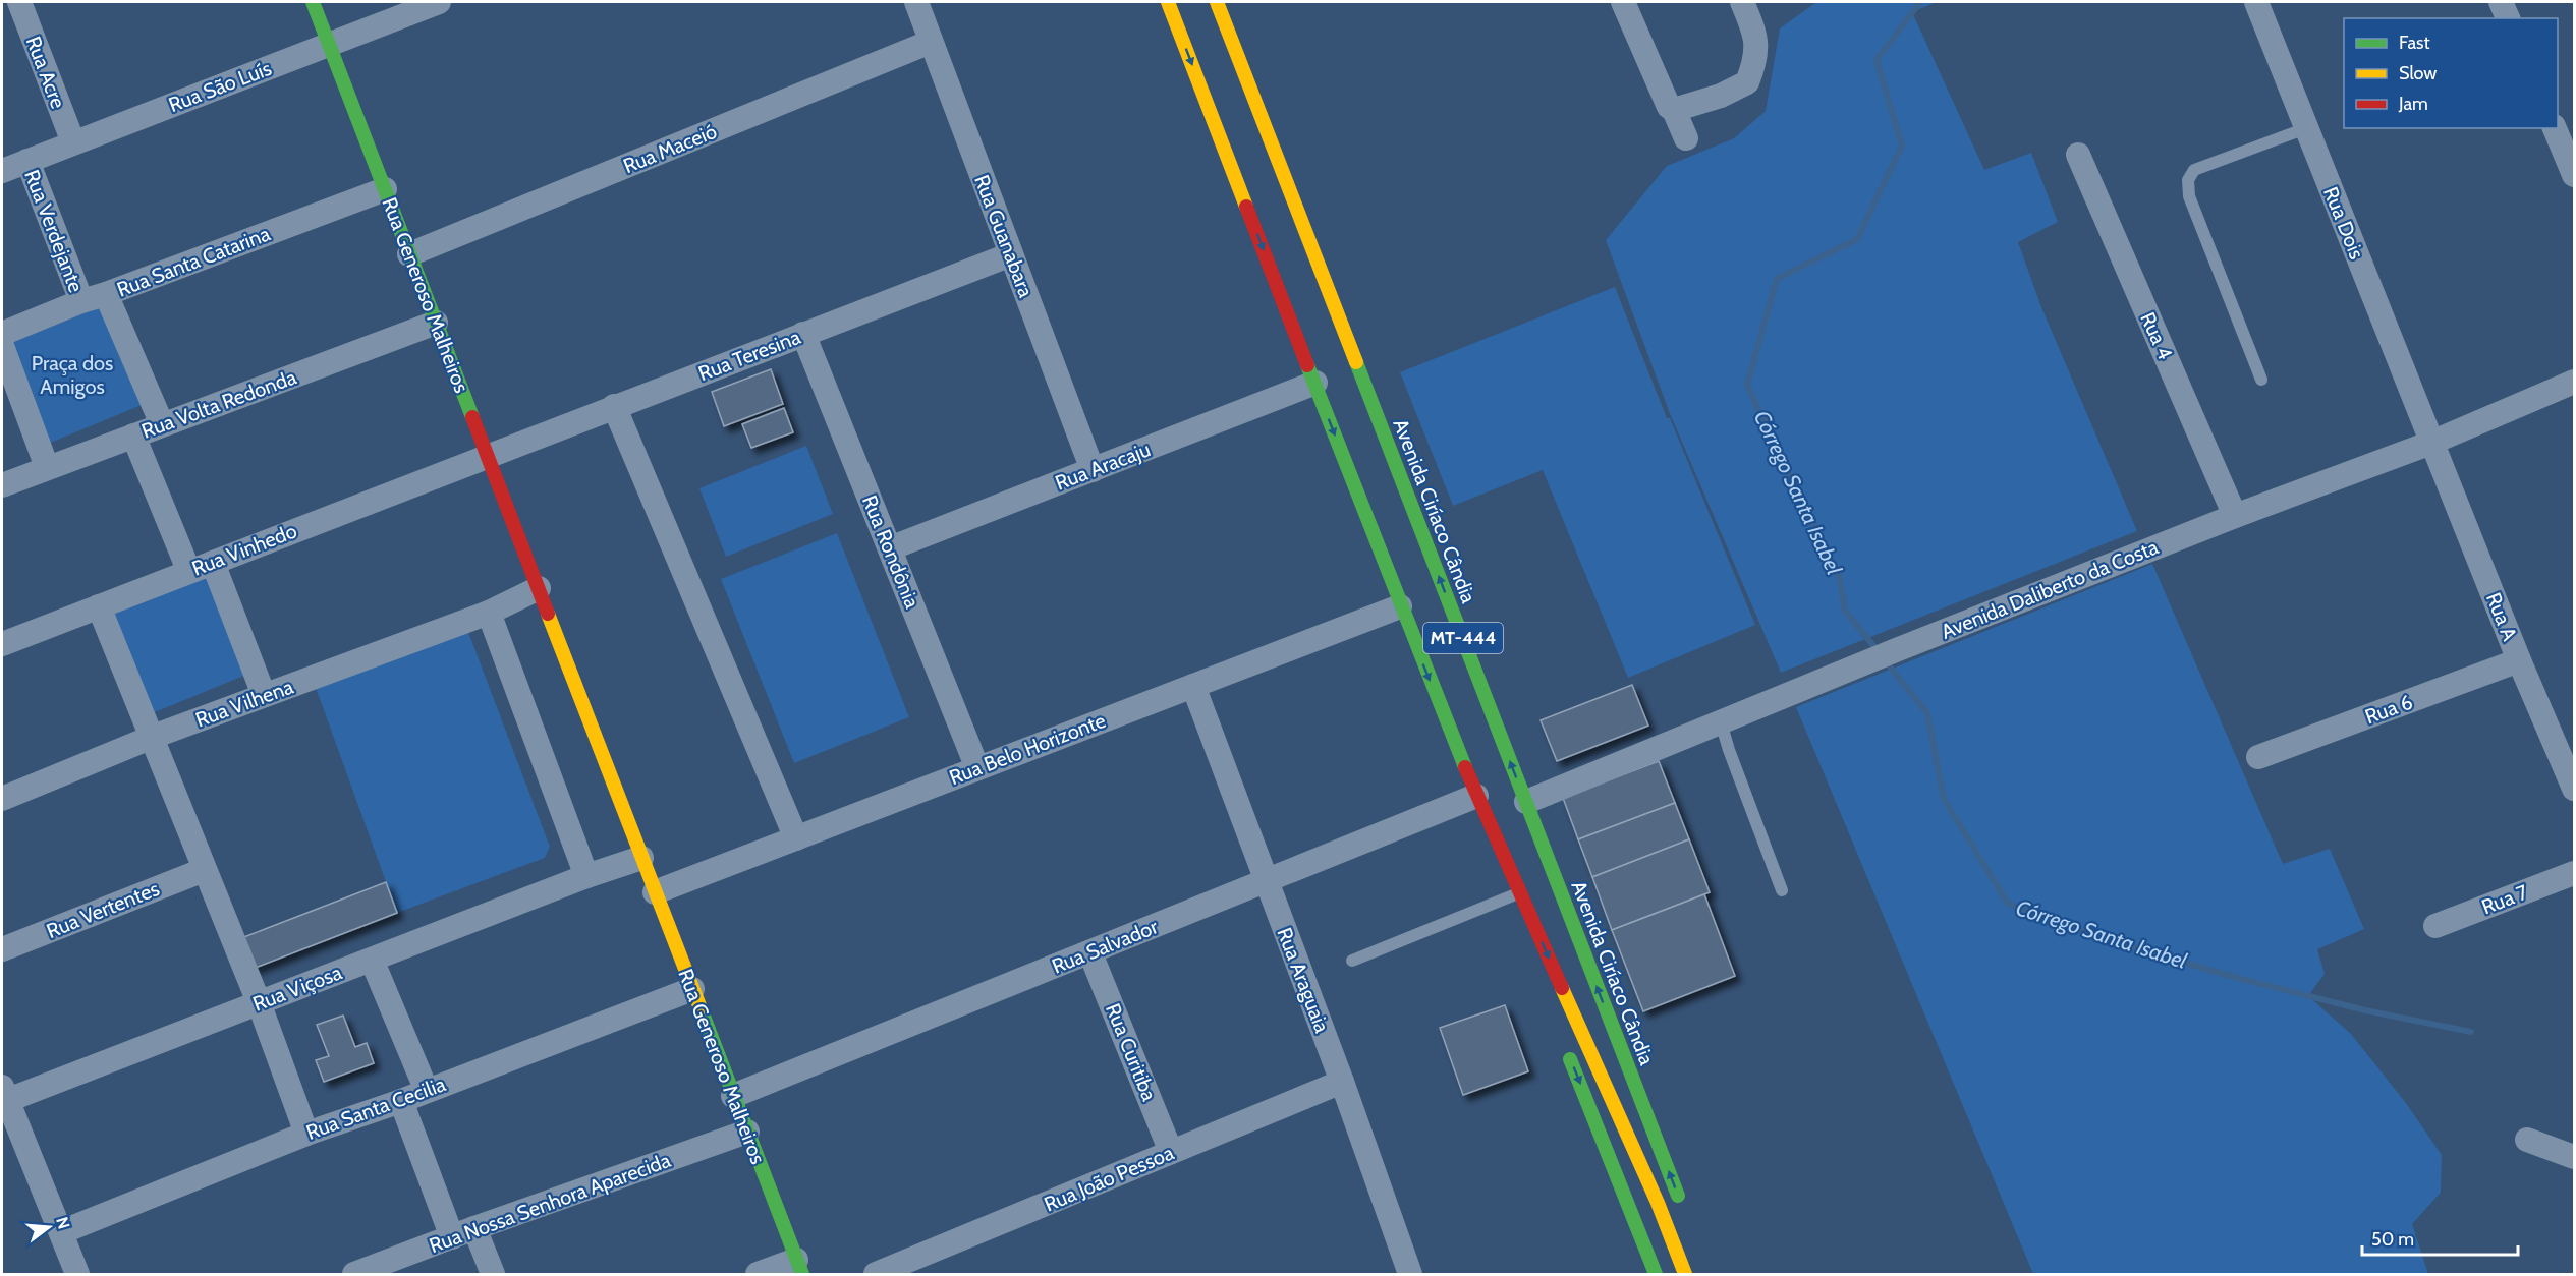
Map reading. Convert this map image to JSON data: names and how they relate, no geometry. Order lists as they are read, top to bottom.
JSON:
{
  "streets": {
    "main road": ["Rua Generoso Malheiros", "Avenida Ciríaco Cândia", "MT-444"],
    "street": [
      "Rua Acre",
      "Rua São Luís",
      "Rua Maceió",
      "Rua Dois",
      "Rua Verdejante",
      "Rua Guanabara",
      "Rua Santa Catarina",
      "Rua 4",
      "Rua Teresina",
      "Rua Volta Redonda",
      "Rua Aracaju",
      "Rua Vinhedo",
      "Rua Rondônia",
      "Avenida Daliberto da Costa",
      "Rua A",
      "Rua Vilhena",
      "Rua 6",
      "Rua Belo Horizonte",
      "Rua 7",
      "Rua Vertentes",
      "Rua Salvador",
      "Rua Araguaia",
      "Rua Viçosa",
      "Rua Curitiba",
      "Rua Santa Cecilia",
      "Rua João Pessoa",
      "Rua Nossa Senhora Aparecida"
    ]
  },
  "crossings": [
    ["Rua Acre", "Rua São Luís"],
    ["Rua São Luís", "Rua Verdejante"],
    ["Rua São Luís", "Rua Generoso Malheiros"],
    ["Rua Maceió", "Rua Guanabara"],
    ["Rua Maceió", "Rua Generoso Malheiros"],
    ["Rua Dois", "Avenida Daliberto da Costa"],
    ["Rua Dois", "Rua A"],
    ["Rua Verdejante", "Rua Santa Catarina"],
    ["Rua Guanabara", "Rua Teresina"],
    ["Rua Guanabara", "Rua Aracaju"],
    ["Rua Santa Catarina", "Rua Generoso Malheiros"],
    ["Rua Generoso Malheiros", "Rua Teresina"],
    ["Rua Generoso Malheiros", "Rua Volta Redonda"],
    ["Rua Generoso Malheiros", "Rua Vinhedo"],
    ["Rua Generoso Malheiros", "Rua Belo Horizonte"],
    ["Rua Generoso Malheiros", "Rua Salvador"],
    ["Rua Generoso Malheiros", "Rua Santa Cecilia"],
    ["Rua Generoso Malheiros", "Rua Nossa Senhora Aparecida"],
    ["Rua 4", "Avenida Daliberto da Costa"],
    ["Rua Teresina", "Rua Vinhedo"],
    ["Rua Teresina", "Rua Rondônia"],
    ["Rua Aracaju", "Rua Rondônia"],
    ["Rua Aracaju", "MT-444"],
    ["Avenida Ciríaco Cândia", "Avenida Daliberto da Costa"],
    ["Rua Rondônia", "Rua Belo Horizonte"],
    ["Avenida Daliberto da Costa", "Rua A"],
    ["Rua A", "Rua 6"],
    ["MT-444", "Rua Belo Horizonte"],
    ["MT-444", "Rua Salvador"],
    ["Rua Belo Horizonte", "Rua Araguaia"],
    ["Rua Salvador", "Rua Araguaia"],
    ["Rua Salvador", "Rua Curitiba"],
    ["Rua Araguaia", "Rua João Pessoa"],
    ["Rua Curitiba", "Rua João Pessoa"]
  ],
  "water": ["Córrego Santa Isabel"],
  "parks": ["Praça dos Amigos"],
  "legend": ["Fast", "Slow", "Jam"],
  "scale_bar": "50 m",
  "north": "right"
}
